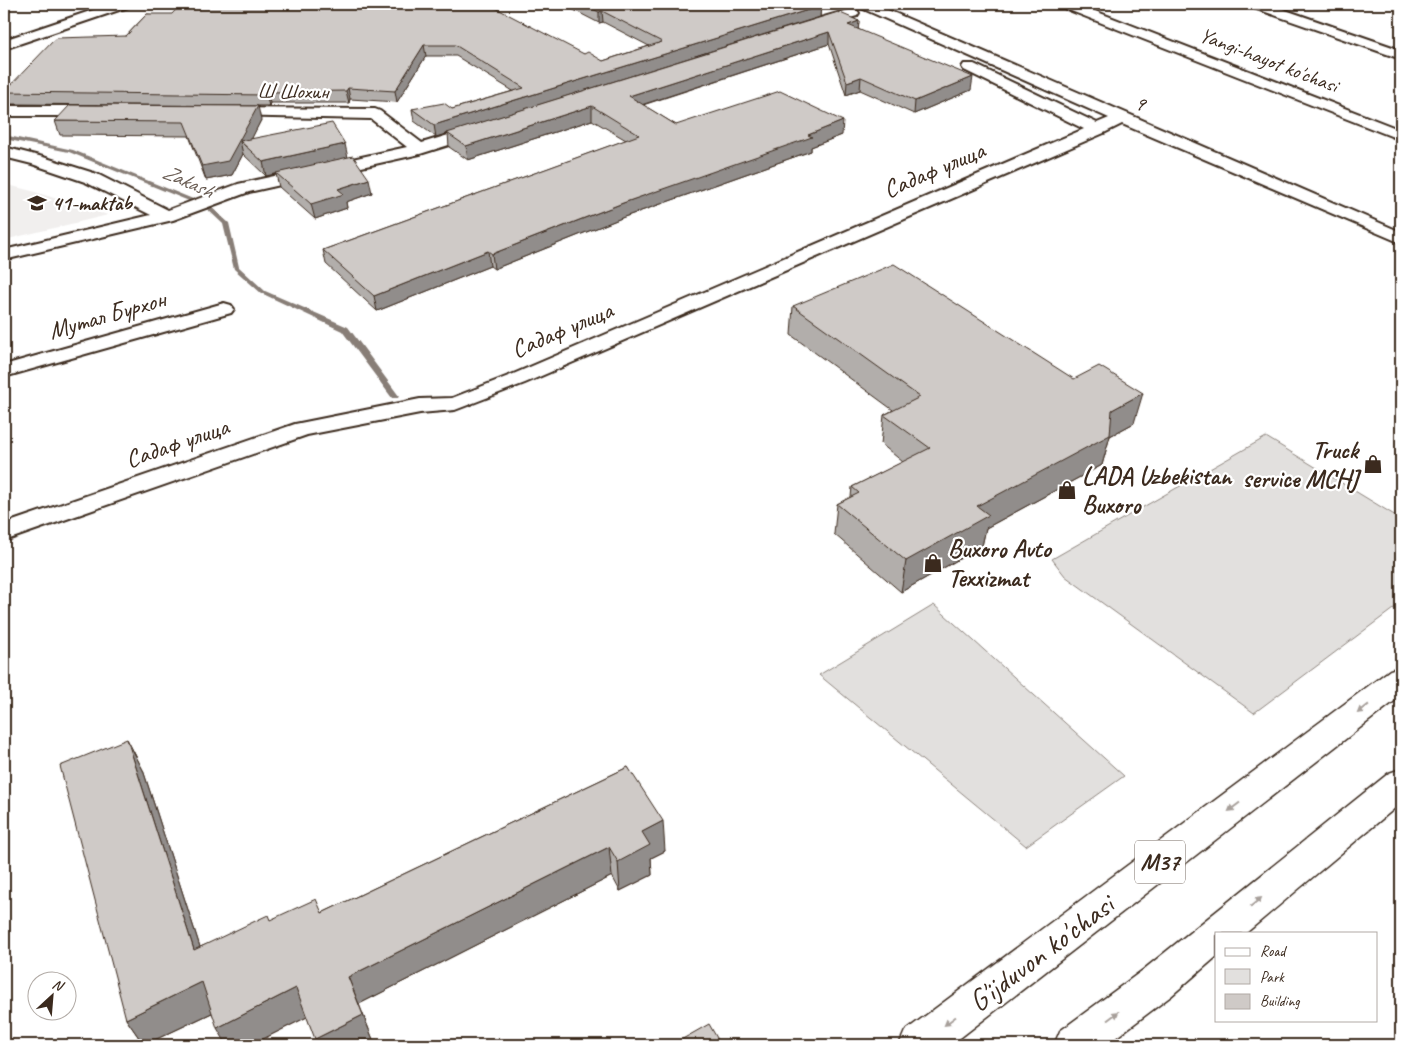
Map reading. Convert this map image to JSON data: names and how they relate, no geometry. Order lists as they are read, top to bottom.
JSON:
{
  "streets": {
    "main road": ["M37", "G'ijduvon ko'chasi"],
    "street": [
      "Yangi-hayot ko'chasi",
      "Ш Шохин",
      "9",
      "Садаф улица",
      "Мутал Бурхон"
    ]
  },
  "crossings": [
    ["9", "Садаф улица"]
  ],
  "water": ["Zakash"],
  "places": {
    "school or university": ["41-maktab"],
    "shop": ["Truck service MCHJ", "LADA Uzbekistan Buxoro", "Buxoro Avto Texxizmat"]
  },
  "legend": ["Road", "Park", "Building"],
  "north": "top right"
}
